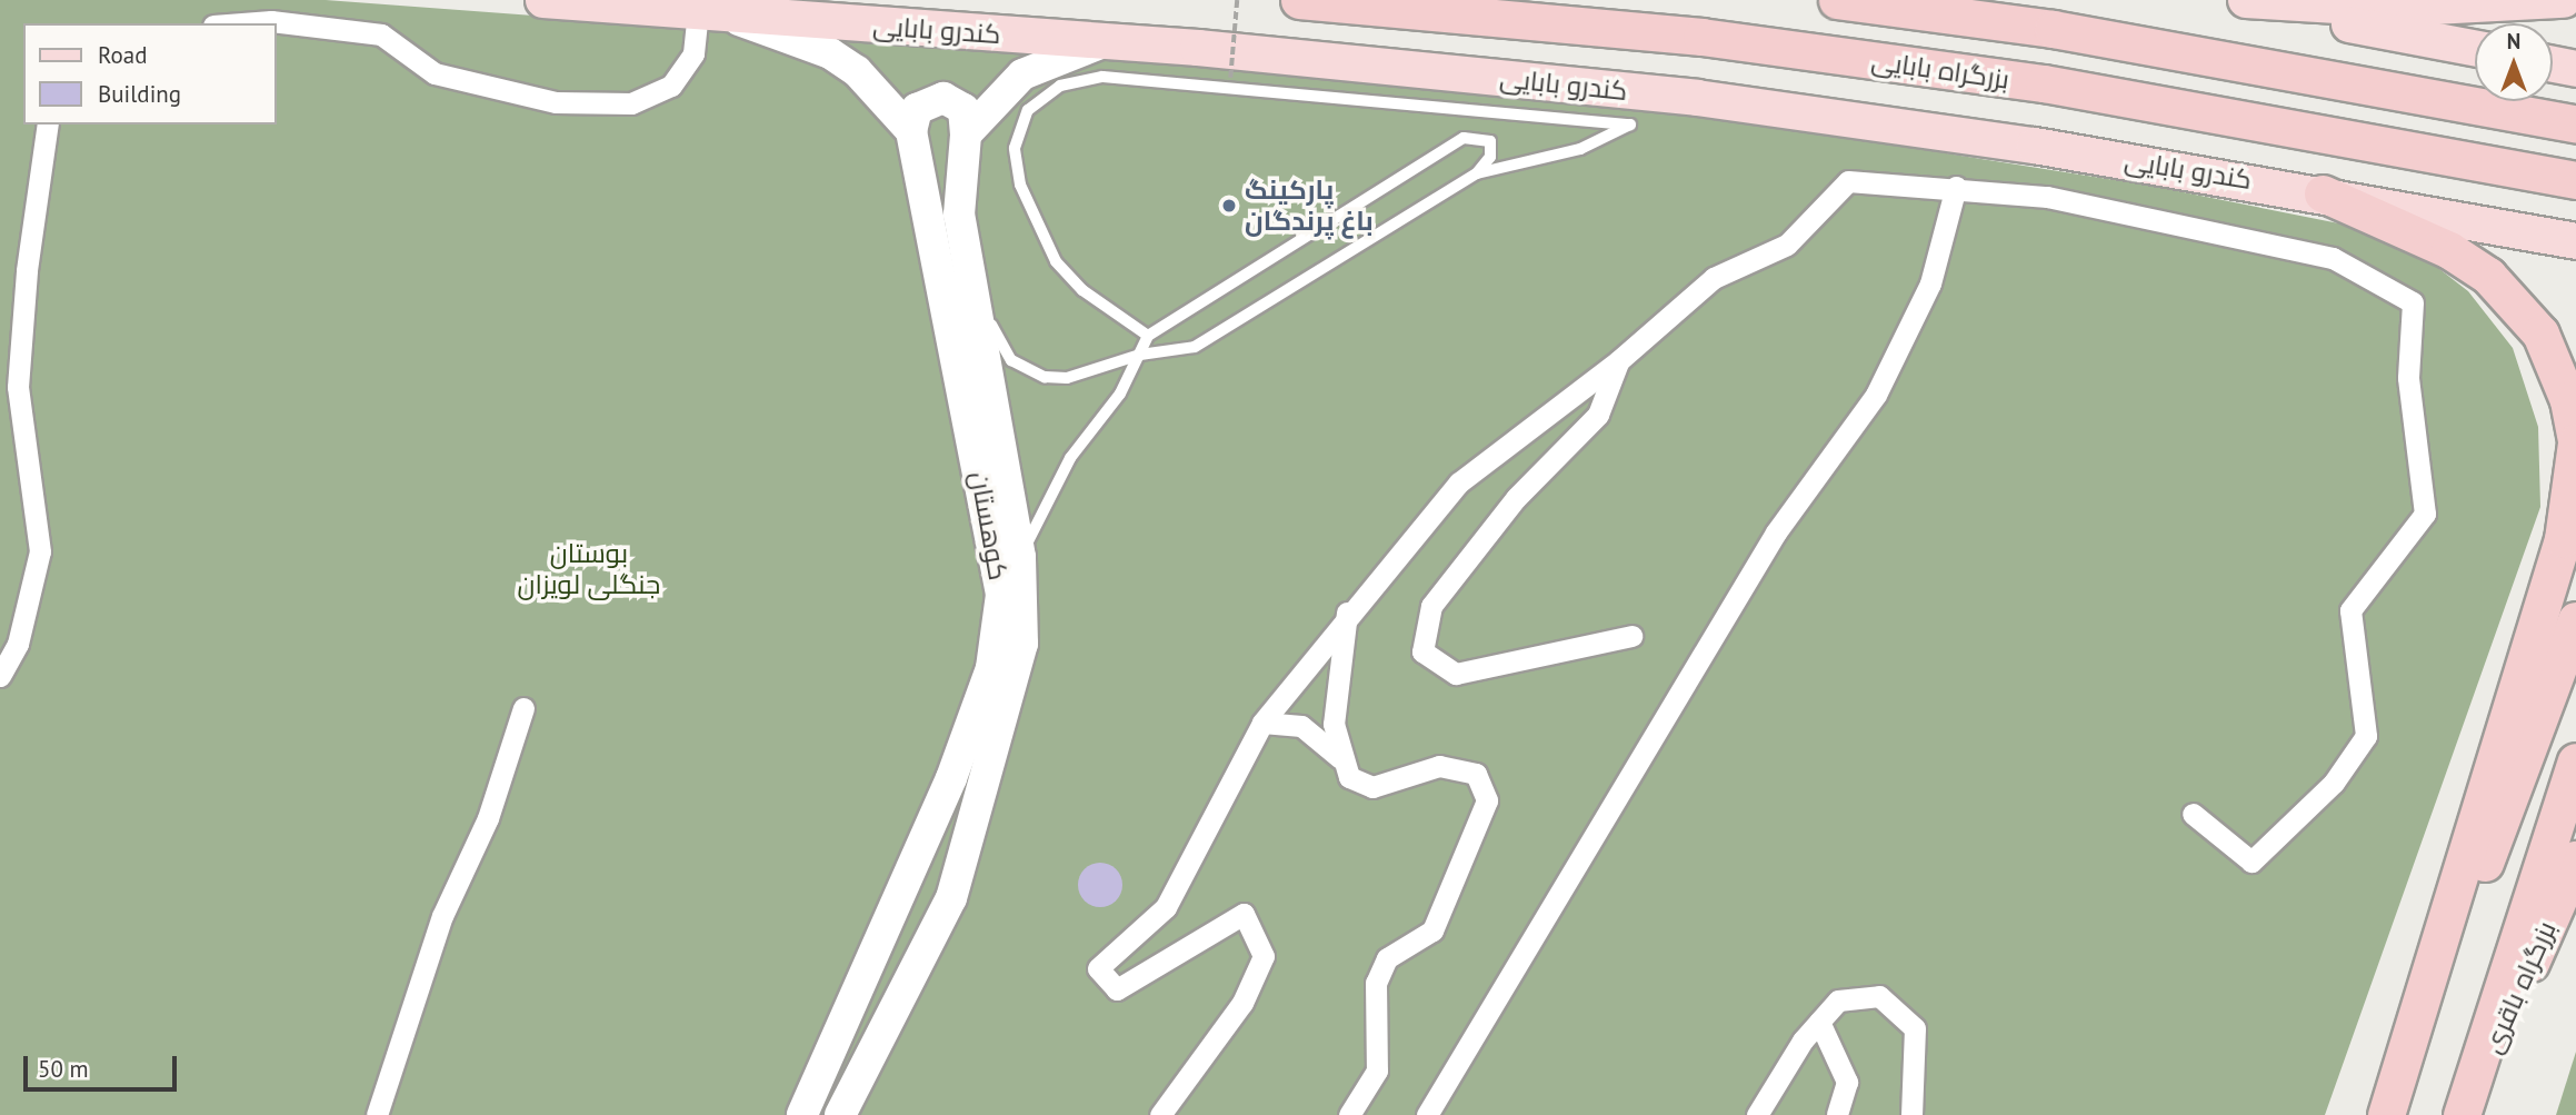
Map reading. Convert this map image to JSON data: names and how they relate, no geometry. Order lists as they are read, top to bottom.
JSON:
{
  "streets": {
    "highway": ["بزرگراه بابایی", "بزرگراه باقری"],
    "main road": ["کندرو بابایی", "کوهستان"]
  },
  "crossings": [
    ["کندرو بابایی", "کوهستان"]
  ],
  "parks": ["بوستان جنگلی لویزان"],
  "places": ["پارکینگ باغ پرندگان"],
  "legend": ["Road", "Building"],
  "scale_bar": "50 m",
  "north": "top"
}
